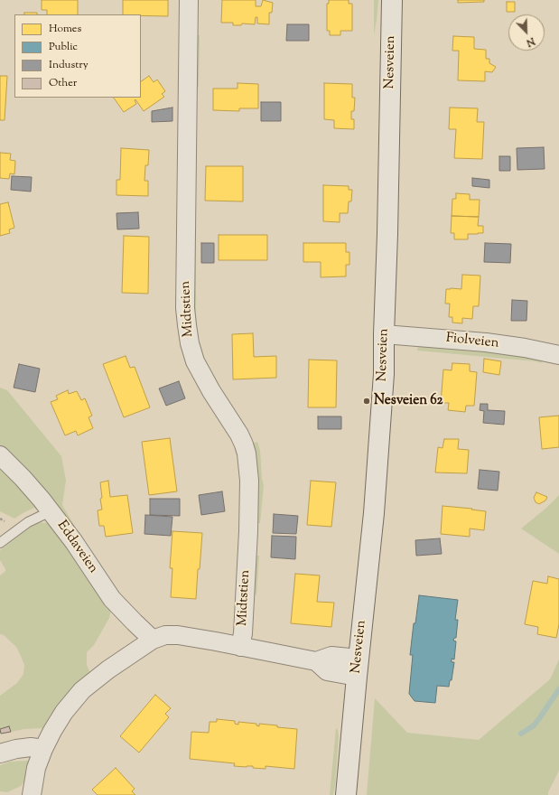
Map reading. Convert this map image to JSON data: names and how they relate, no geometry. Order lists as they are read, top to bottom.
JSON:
{
  "streets": {
    "main road": ["Nesveien"],
    "street": ["Midtstien", "Fiolveien", "Eddaveien"]
  },
  "crossings": [
    ["Nesveien", "Fiolveien"]
  ],
  "places": ["Nesveien 62"],
  "legend": [
    "Homes",
    "Public",
    "Industry",
    "Other"
  ],
  "north": "bottom right"
}
